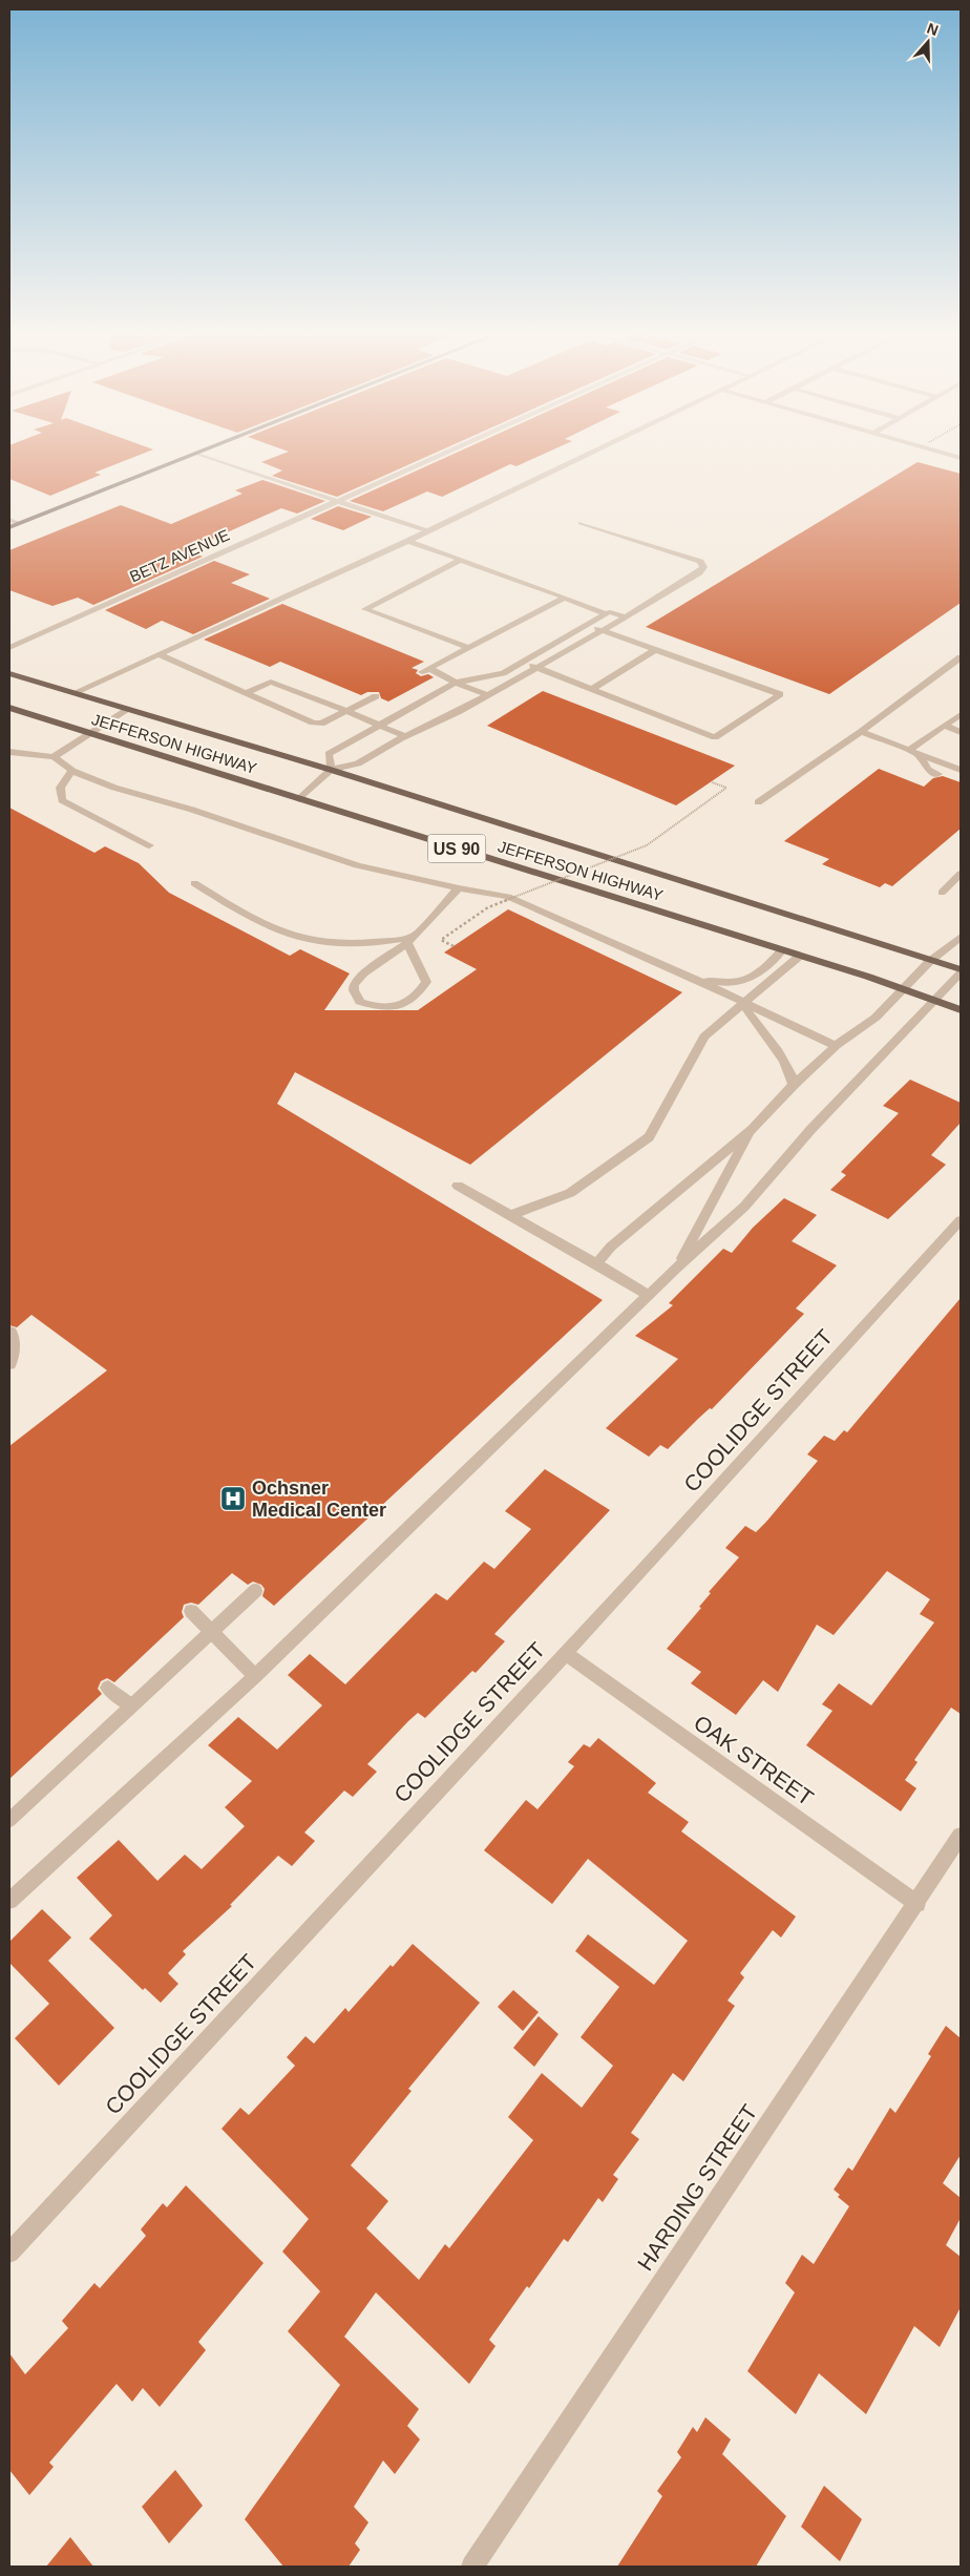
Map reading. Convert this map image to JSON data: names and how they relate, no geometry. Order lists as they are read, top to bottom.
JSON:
{
  "streets": {
    "main road": ["JEFFERSON HIGHWAY", "US 90"],
    "street": [
      "BETZ AVENUE",
      "COOLIDGE STREET",
      "OAK STREET",
      "HARDING STREET"
    ]
  },
  "crossings": [
    ["COOLIDGE STREET", "OAK STREET"],
    ["OAK STREET", "HARDING STREET"]
  ],
  "places": {
    "hospital": ["Ochsner Medical Center"]
  },
  "north": "top"
}
